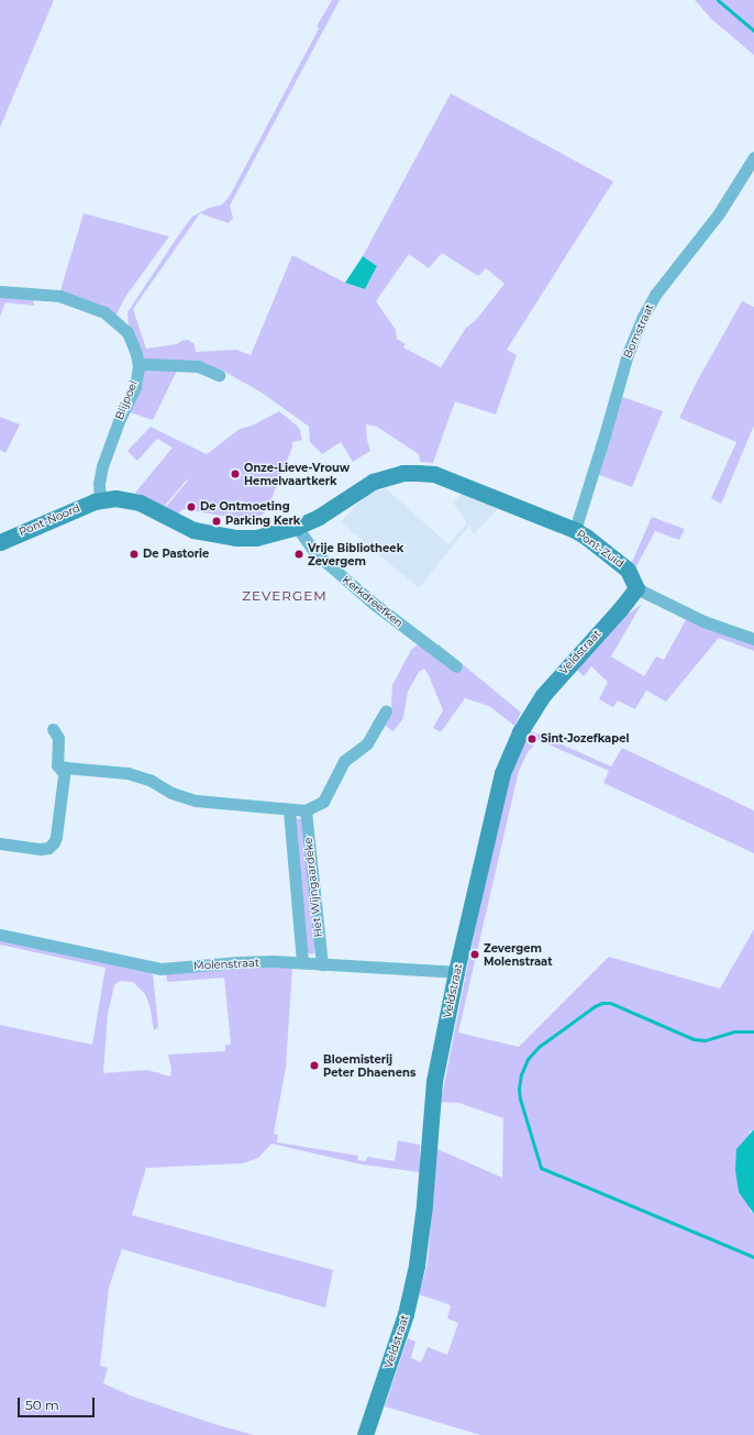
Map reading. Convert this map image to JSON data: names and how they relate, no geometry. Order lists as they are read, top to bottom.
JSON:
{
  "streets": {
    "street": [
      "Bomstraat",
      "Blijpoel",
      "Pont-Noord",
      "Pont-Zuid",
      "Kerkdreefken",
      "Veldstraat",
      "Het Wijngaardeke",
      "Molenstraat"
    ]
  },
  "crossings": [
    ["Bomstraat", "Pont-Zuid"],
    ["Blijpoel", "Pont-Noord"],
    ["Pont-Noord", "Pont-Zuid"],
    ["Pont-Noord", "Kerkdreefken"],
    ["Pont-Zuid", "Kerkdreefken"],
    ["Pont-Zuid", "Veldstraat"],
    ["Veldstraat", "Molenstraat"],
    ["Het Wijngaardeke", "Molenstraat"]
  ],
  "districts": ["ZEVERGEM"],
  "places": [
    "Onze-Lieve-Vrouw Hemelvaartkerk",
    "De Ontmoeting",
    "Parking Kerk",
    "De Pastorie",
    "Vrije Bibliotheek Zevergem",
    "Sint-Jozefkapel",
    "Zevergem Molenstraat",
    "Bloemisterij Peter Dhaenens"
  ],
  "scale_bar": "50 m"
}
